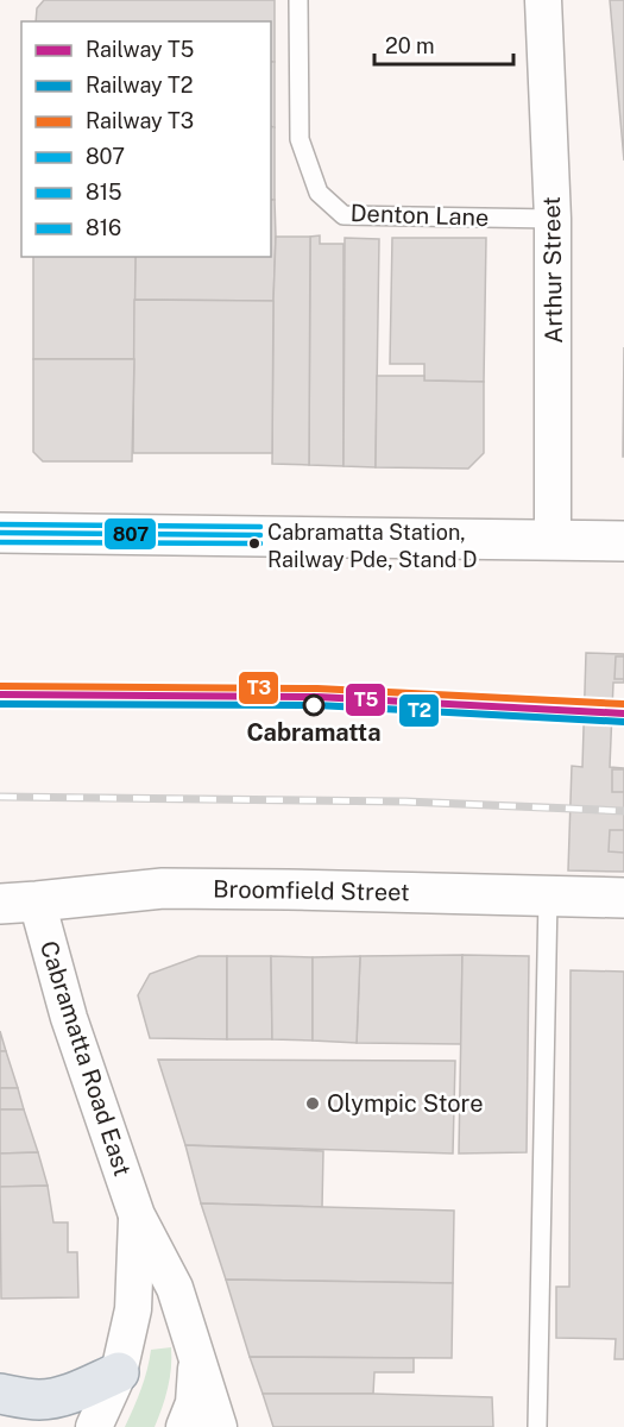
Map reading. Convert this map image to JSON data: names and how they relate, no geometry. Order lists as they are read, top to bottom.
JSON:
{
  "streets": {
    "main road": ["Broomfield Street"],
    "street": ["Arthur Street", "Cabramatta Road East"],
    "lane": ["Denton Lane"]
  },
  "crossings": [
    ["Denton Lane", "Arthur Street"],
    ["Broomfield Street", "Cabramatta Road East"]
  ],
  "places": ["Cabramatta Station, Railway Pde, Stand D", "Cabramatta", "Olympic Store"],
  "lines": [
    "transit line 816",
    "transit line 807",
    "transit line 815",
    "rail line T3",
    "rail line T5",
    "rail line T2"
  ],
  "legend": [
    "Railway T5",
    "Railway T2",
    "Railway T3",
    "807",
    "815",
    "816"
  ],
  "scale_bar": "20 m"
}
